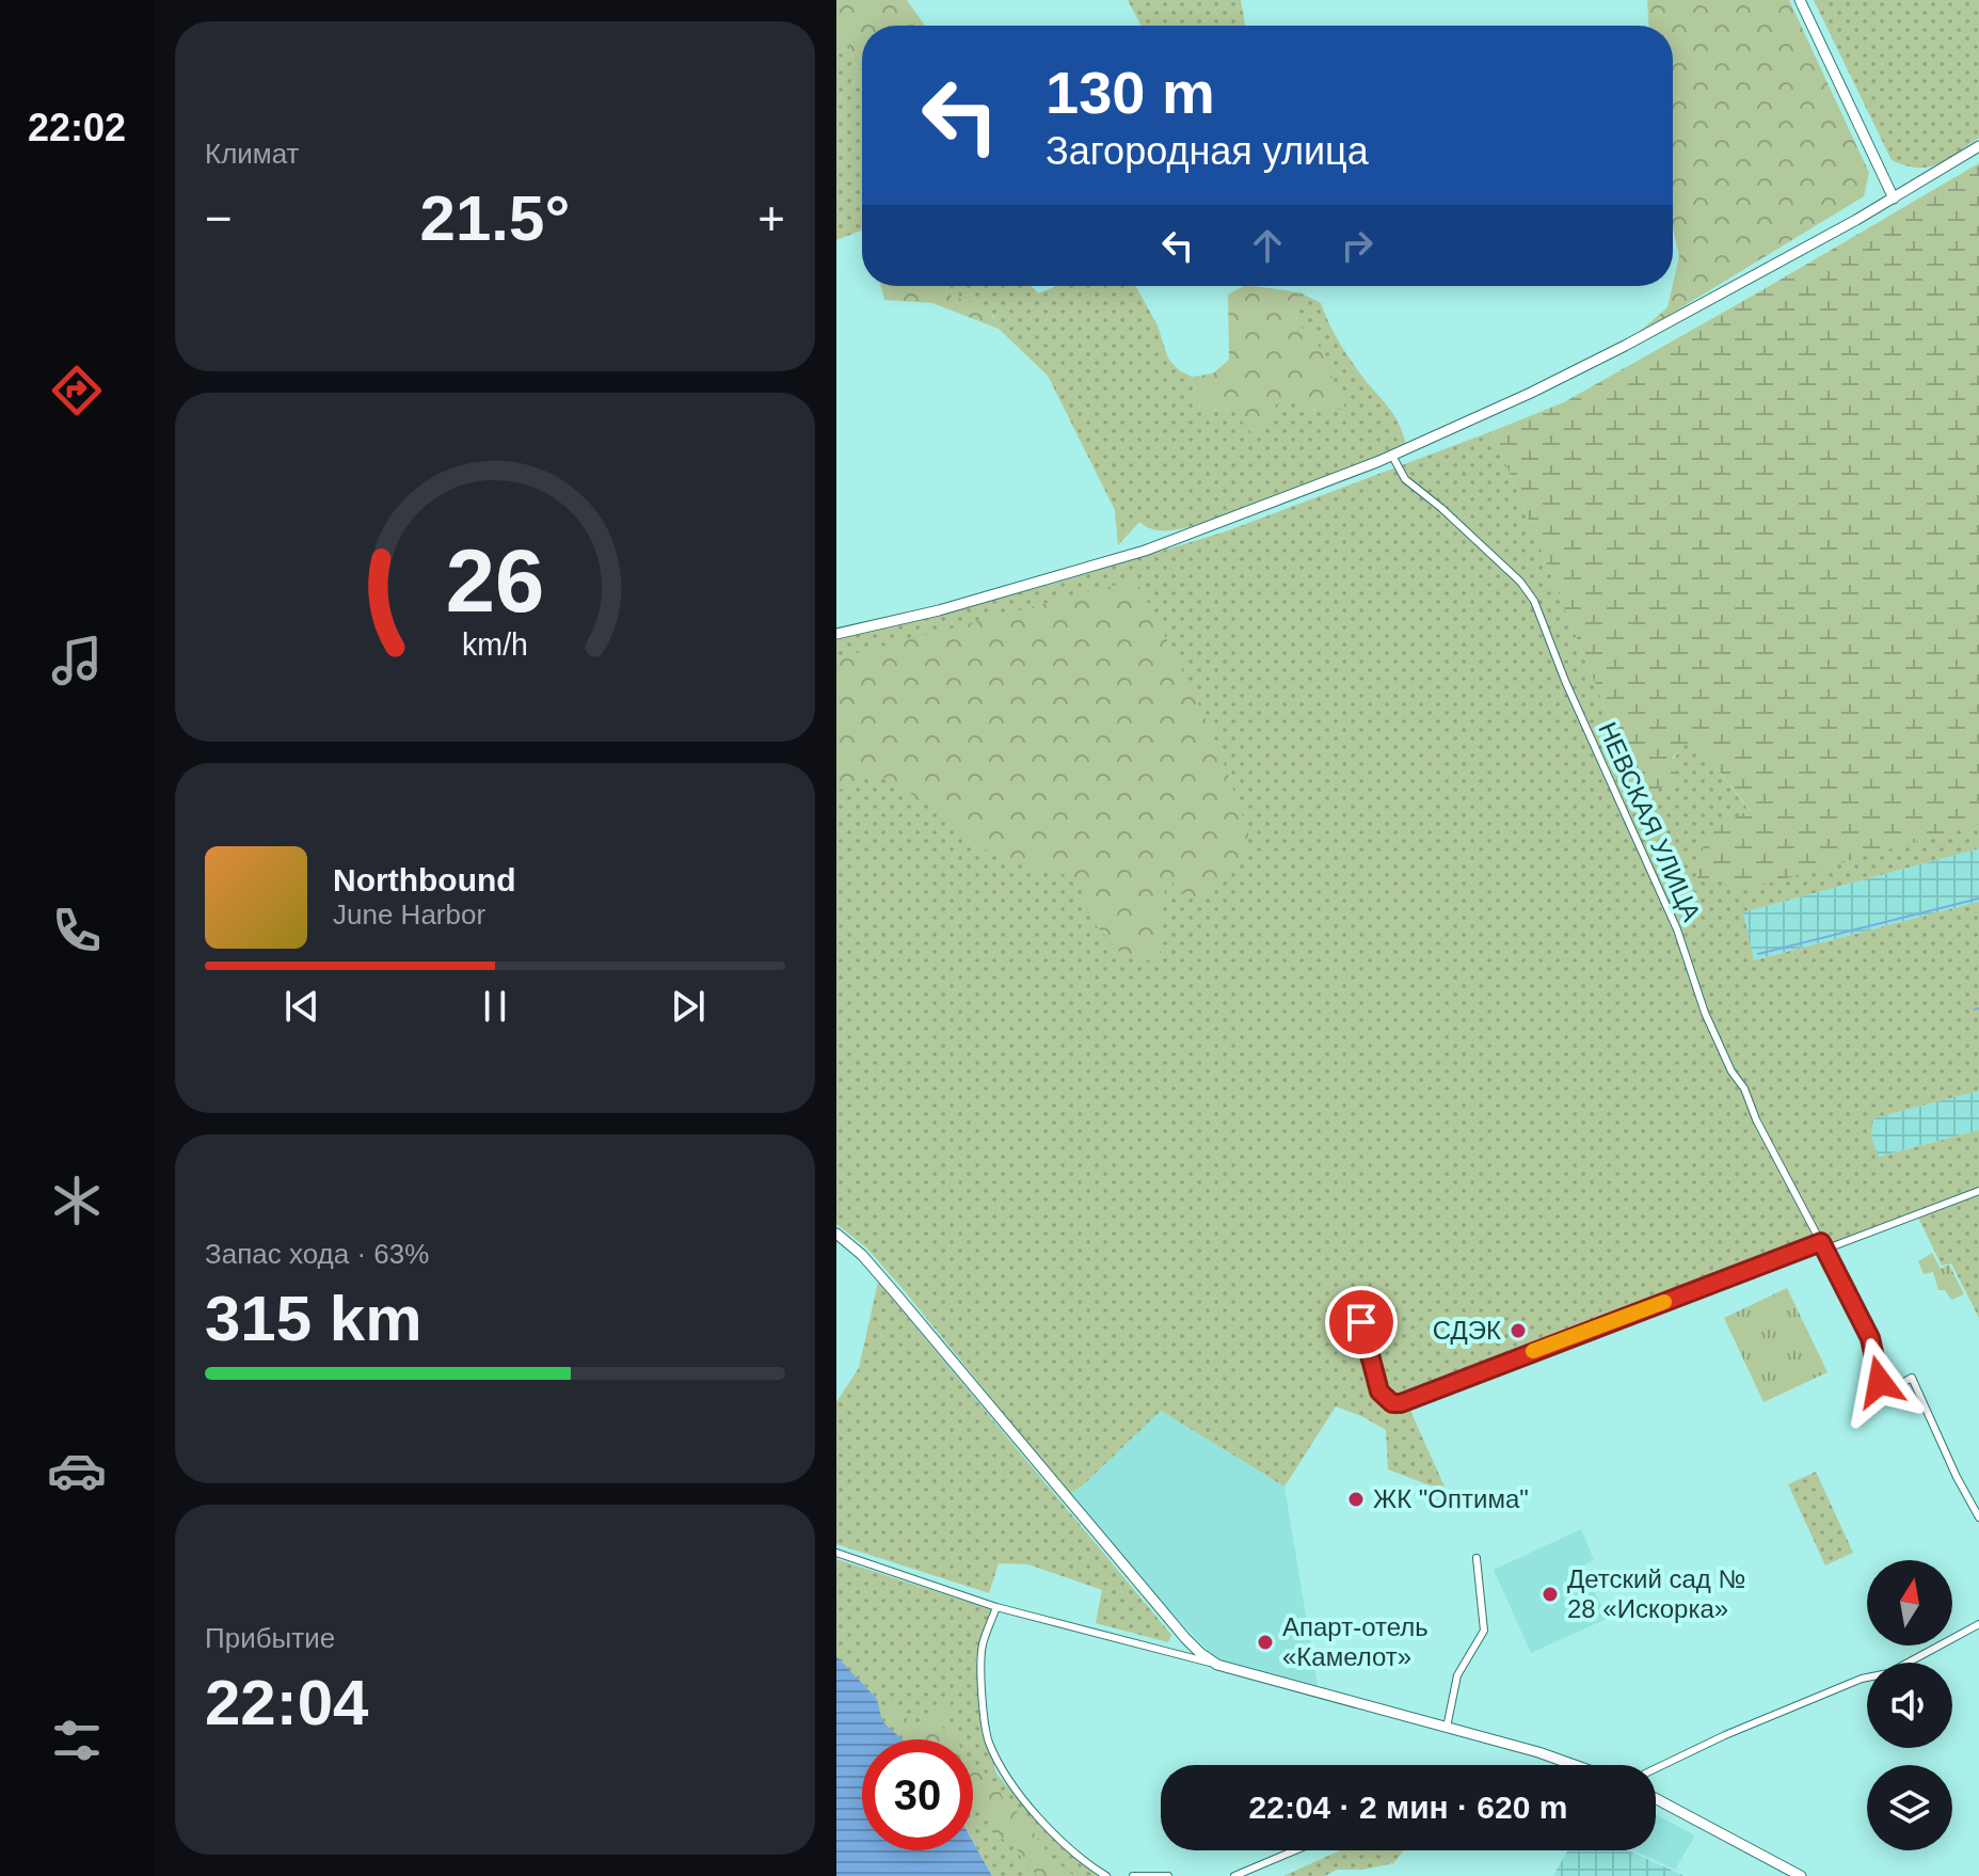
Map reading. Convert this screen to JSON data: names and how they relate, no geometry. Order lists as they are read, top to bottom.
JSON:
{
  "streets": {
    "street": ["НЕВСКАЯ УЛИЦА"]
  },
  "places": [
    "СДЭК",
    "ЖК \"Оптима\"",
    "Детский сад № 28 «Искорка»",
    "Апарт-отель «Камелот»"
  ],
  "north": "top",
  "page": {
    "tabs": "22:02",
    "tile": [
      "Климат",
      ["Запас хода · 63%", "315 km"],
      ["Прибытие", "22:04"]
    ],
    "turn": ["130 m", "Загородная улица"],
    "heat": ["−", "21.5°", "+"],
    "song": ["Northbound", "June Harbor"],
    "limit": "30",
    "trip": "22:04 · 2 мин · 620 m",
    "gauge": ["26", "km/h"]
  }
}
